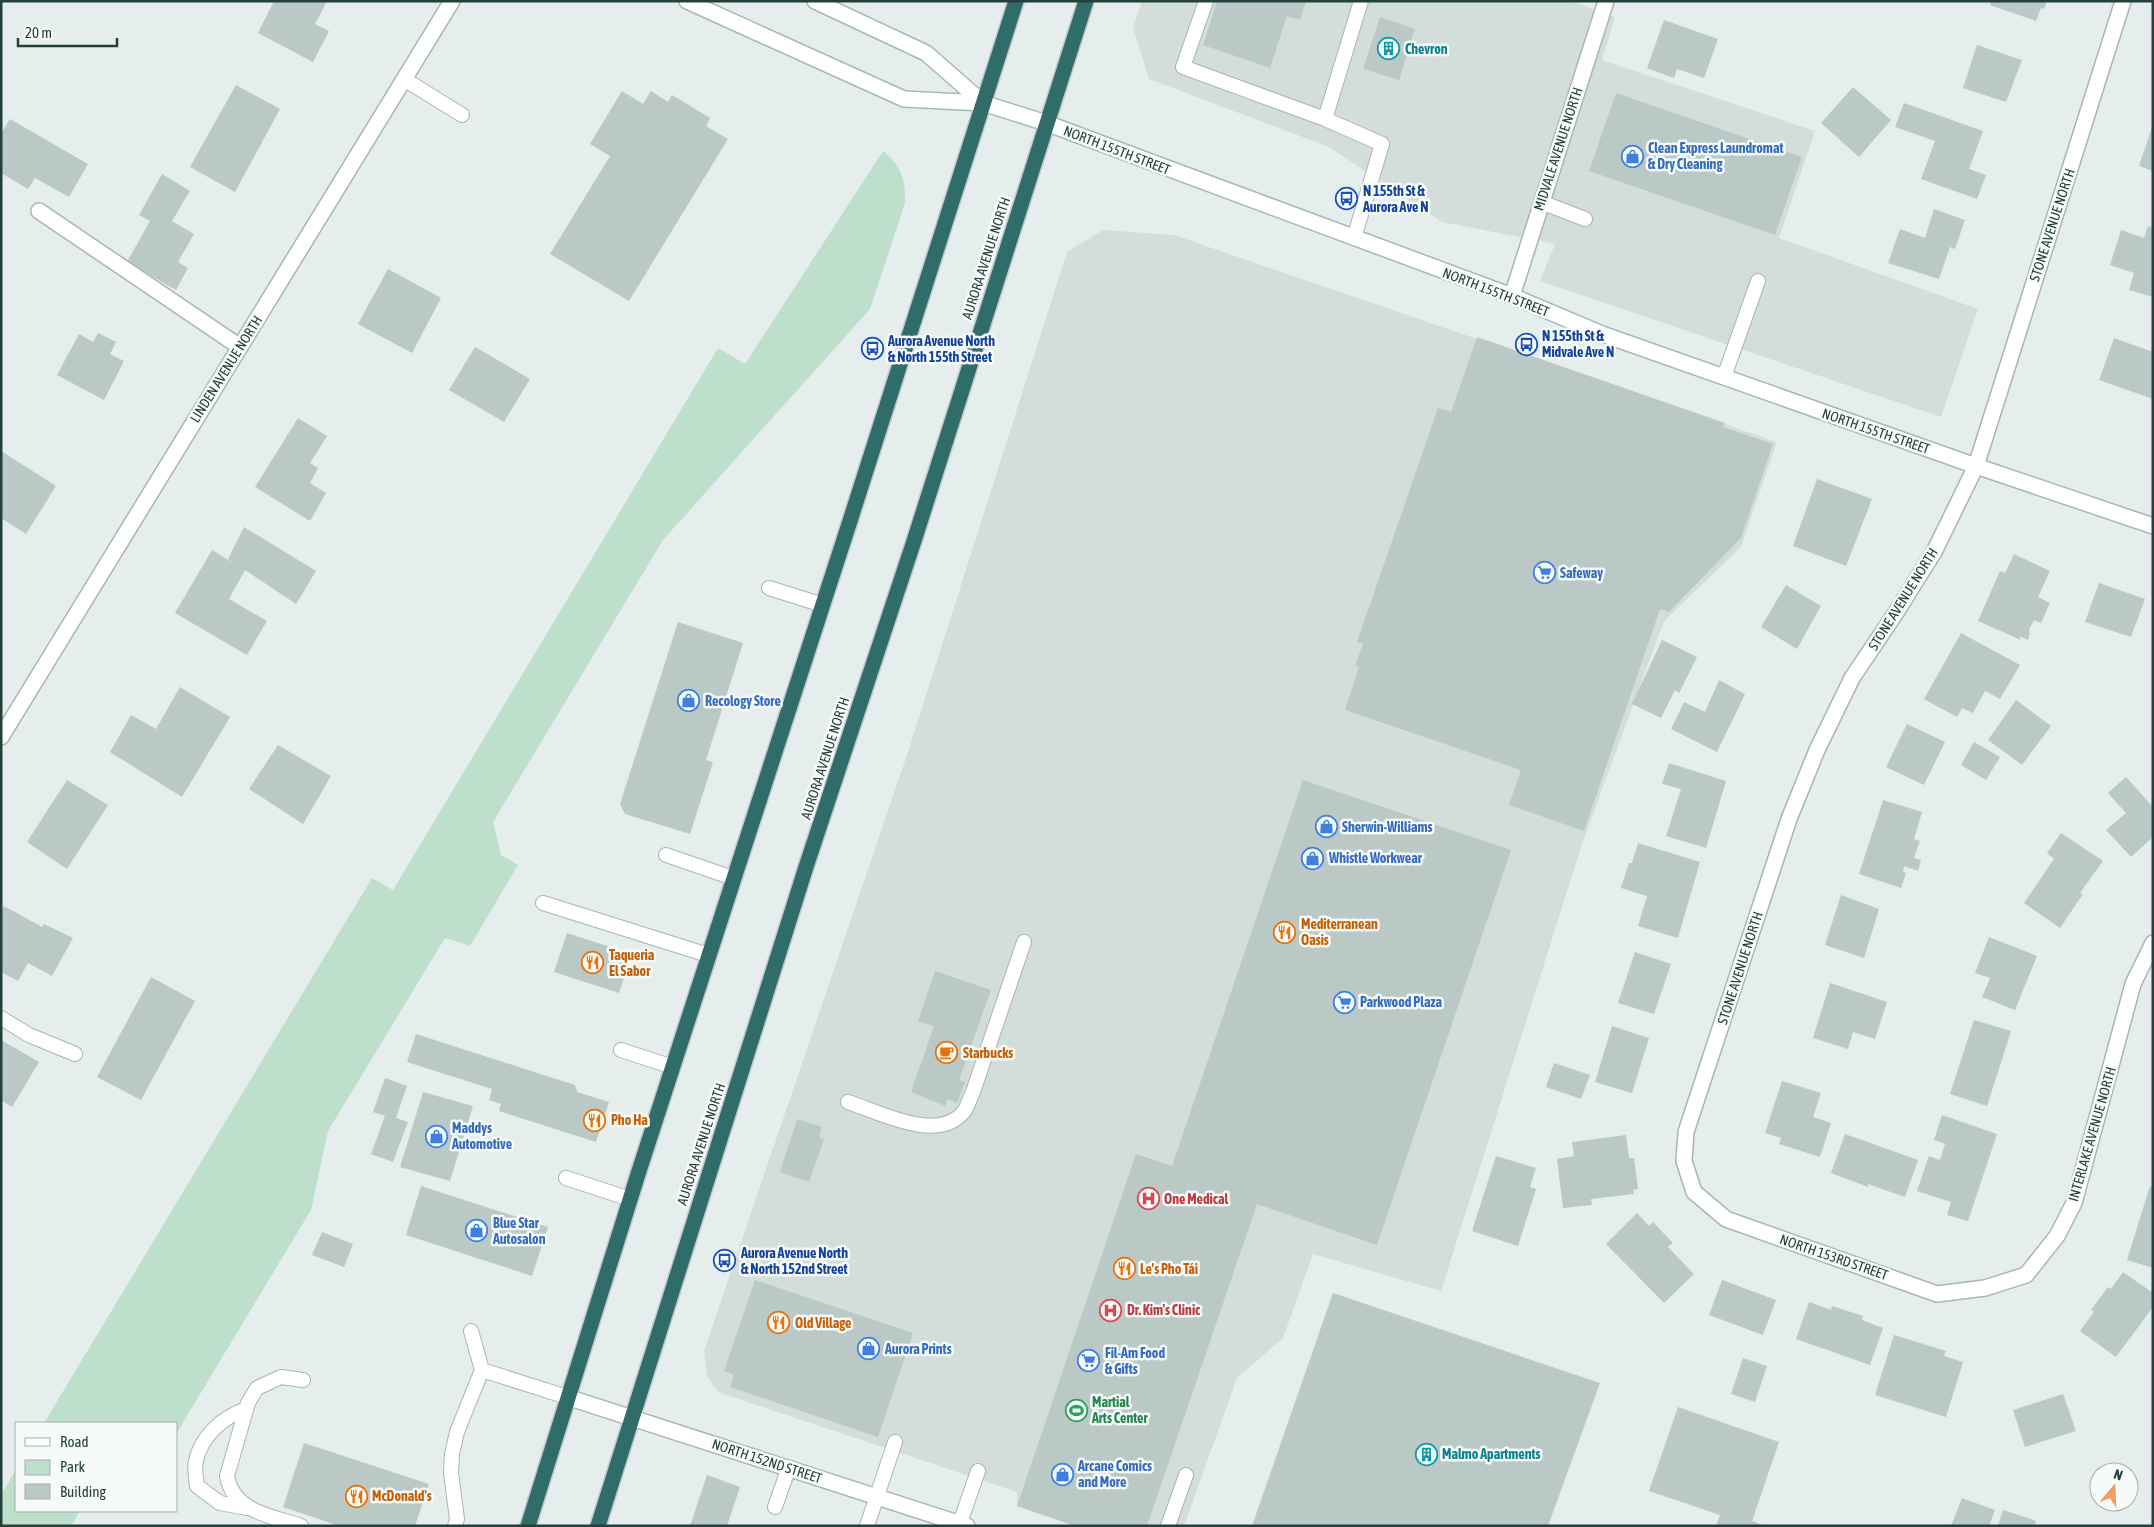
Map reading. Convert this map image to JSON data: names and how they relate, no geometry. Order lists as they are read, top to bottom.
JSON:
{
  "streets": {
    "highway": ["AURORA AVENUE NORTH"],
    "street": [
      "MIDVALE AVENUE NORTH",
      "NORTH 155TH STREET",
      "STONE AVENUE NORTH",
      "LINDEN AVENUE NORTH",
      "INTERLAKE AVENUE NORTH",
      "NORTH 153RD STREET",
      "NORTH 152ND STREET"
    ]
  },
  "crossings": [
    ["MIDVALE AVENUE NORTH", "NORTH 155TH STREET"],
    ["NORTH 155TH STREET", "STONE AVENUE NORTH"],
    ["NORTH 155TH STREET", "AURORA AVENUE NORTH"],
    ["STONE AVENUE NORTH", "NORTH 153RD STREET"],
    ["AURORA AVENUE NORTH", "NORTH 152ND STREET"],
    ["INTERLAKE AVENUE NORTH", "NORTH 153RD STREET"]
  ],
  "places": {
    "building": ["Chevron", "Malmo Apartments"],
    "shop": [
      "Clean Express Laundromat & Dry Cleaning",
      "Recology Store",
      "Sherwin-Williams",
      "Whistle Workwear",
      "Maddys Automotive",
      "Blue Star Autosalon",
      "Aurora Prints",
      "Arcane Comics and More"
    ],
    "bus stop": [
      "N 155th St & Aurora Ave N",
      "N 155th St & Midvale Ave N",
      "Aurora Avenue North & North 155th Street",
      "Aurora Avenue North & North 152nd Street"
    ],
    "supermarket": ["Safeway", "Parkwood Plaza", "Fil-Am Food & Gifts"],
    "restaurant": [
      "Mediterranean Oasis",
      "Taqueria El Sabor",
      "Pho Ha",
      "Le’s Pho Tái",
      "Old Village",
      "McDonald's"
    ],
    "cafe": ["Starbucks"],
    "hospital": ["One Medical", "Dr. Kim's Clinic"],
    "sports": ["Martial Arts Center"]
  },
  "legend": ["Road", "Park", "Building"],
  "scale_bar": "20 m",
  "north": "top"
}
